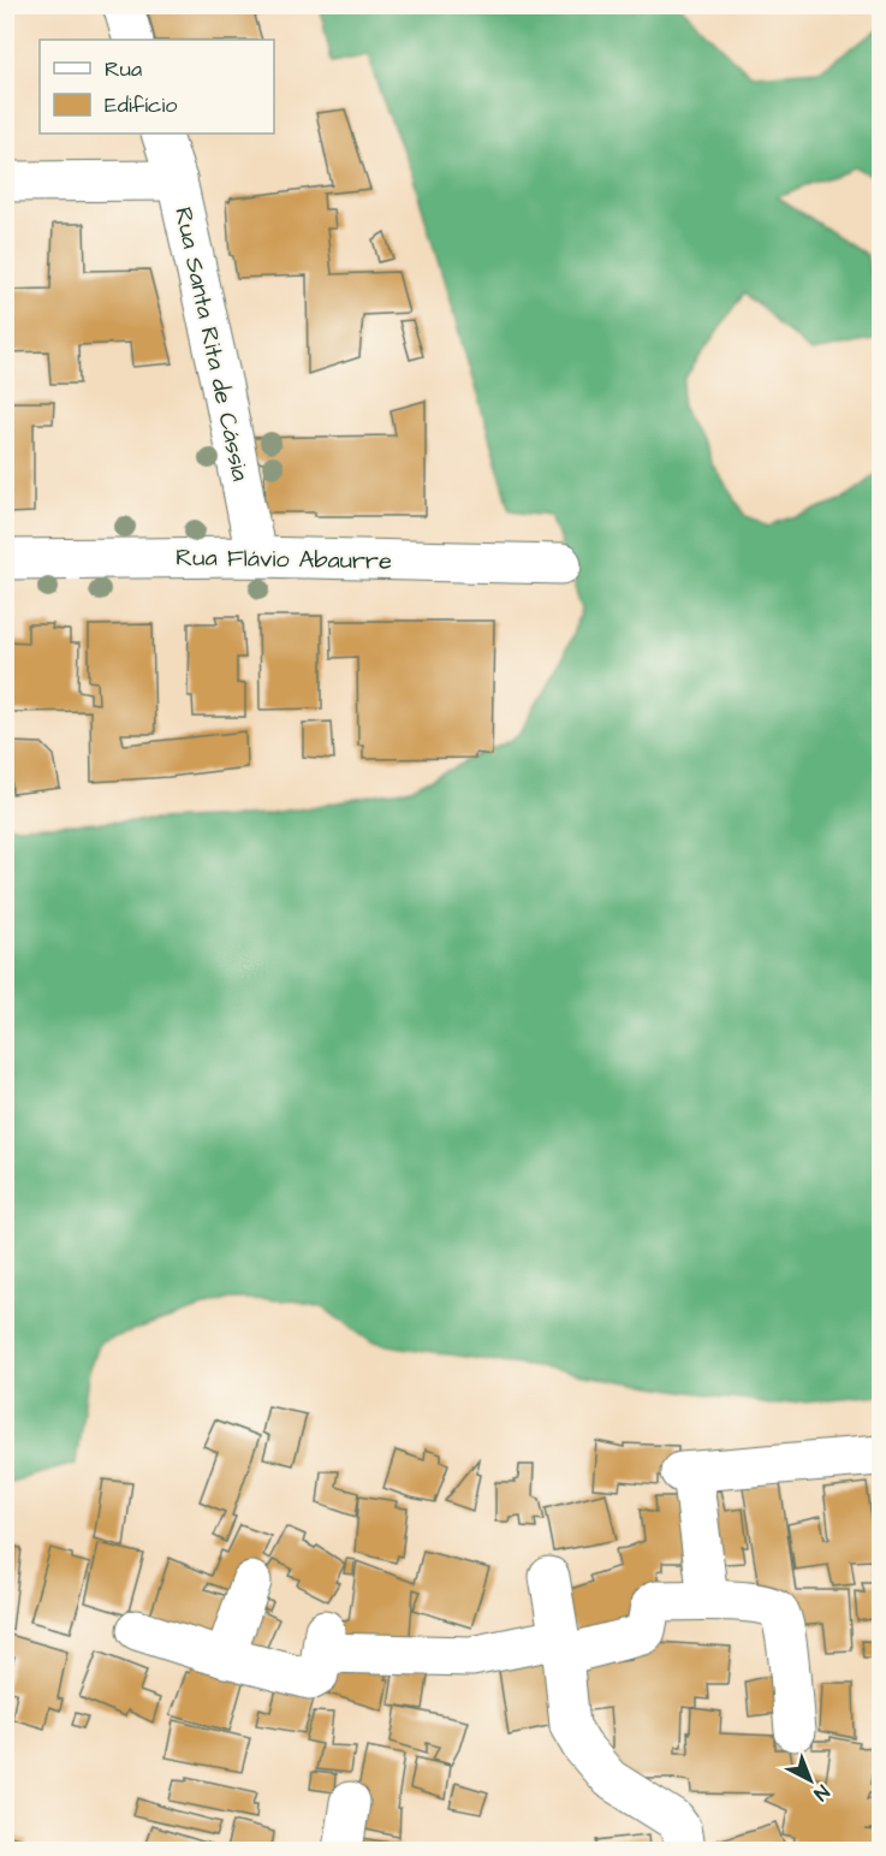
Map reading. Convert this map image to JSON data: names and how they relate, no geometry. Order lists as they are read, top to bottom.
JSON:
{
  "streets": {
    "street": ["Rua Santa Rita de Cássia", "Rua Flávio Abaurre"]
  },
  "crossings": [
    ["Rua Santa Rita de Cássia", "Rua Flávio Abaurre"]
  ],
  "legend": ["Rua", "Edifício"],
  "north": "bottom right"
}
